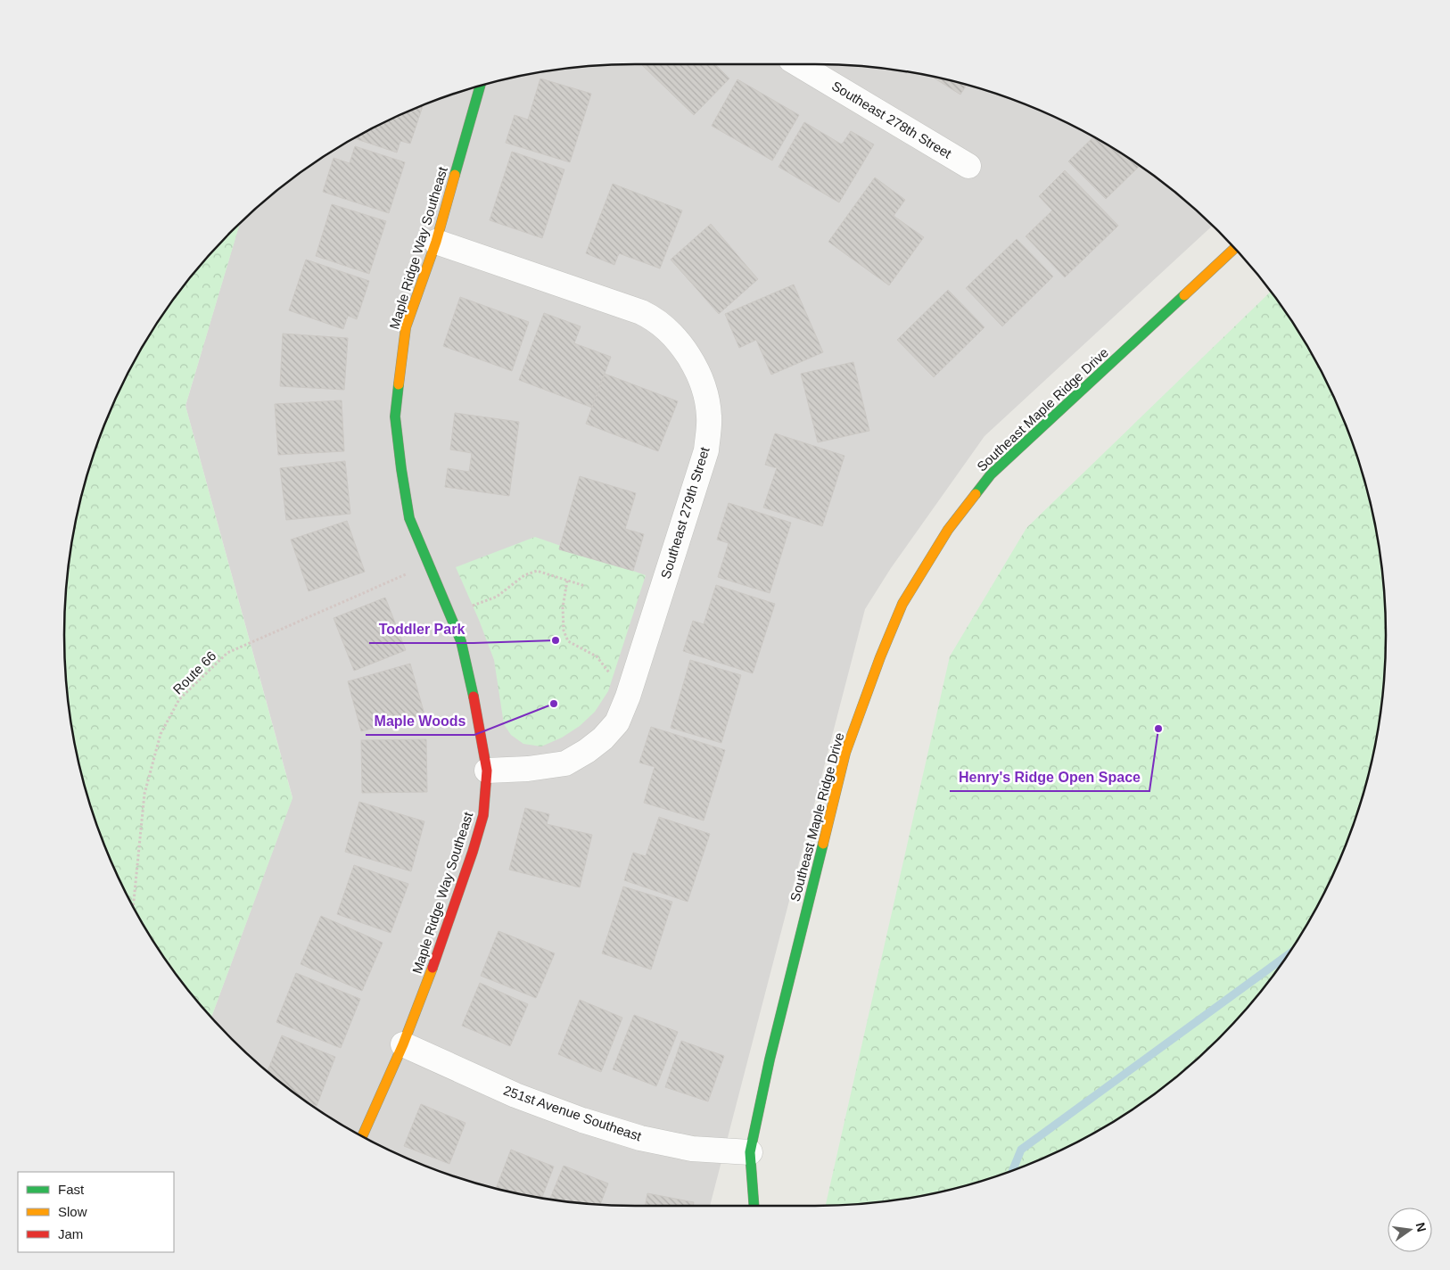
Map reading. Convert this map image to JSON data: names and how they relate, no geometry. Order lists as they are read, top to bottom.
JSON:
{
  "streets": {
    "street": [
      "Southeast 278th Street",
      "Maple Ridge Way Southeast",
      "Southeast Maple Ridge Drive",
      "Southeast 279th Street",
      "251st Avenue Southeast"
    ],
    "path": ["Route 66"]
  },
  "crossings": [
    ["Maple Ridge Way Southeast", "Southeast 279th Street"],
    ["Maple Ridge Way Southeast", "Route 66"],
    ["Maple Ridge Way Southeast", "251st Avenue Southeast"],
    ["Southeast Maple Ridge Drive", "251st Avenue Southeast"]
  ],
  "places": ["Toddler Park", "Maple Woods", "Henry's Ridge Open Space"],
  "legend": ["Fast", "Slow", "Jam"],
  "north": "right"
}
